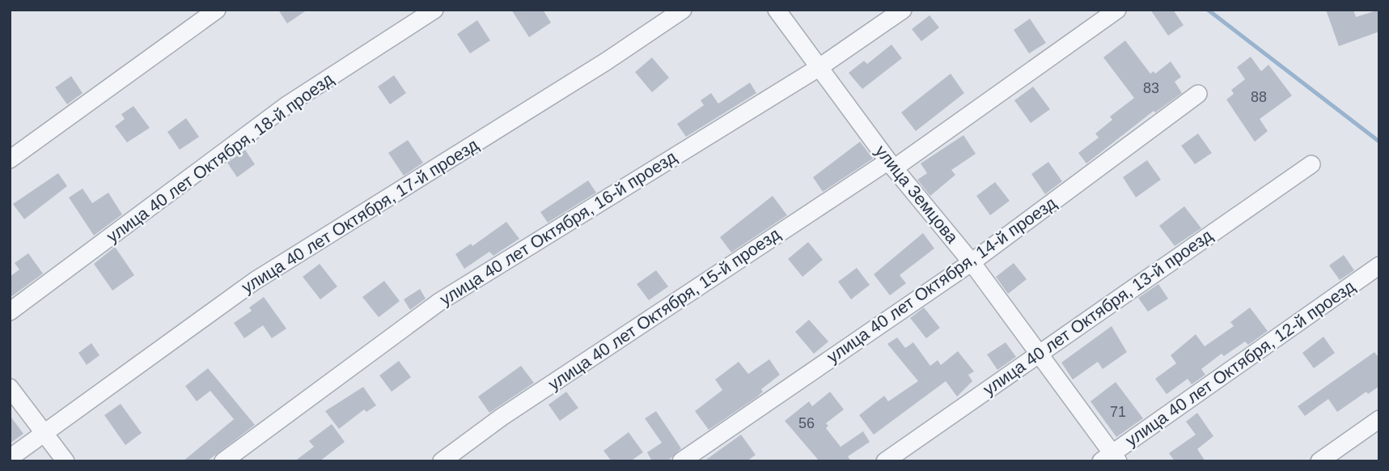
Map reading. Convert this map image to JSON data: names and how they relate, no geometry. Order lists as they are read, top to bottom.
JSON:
{
  "streets": {
    "street": [
      "улица 40 лет Октября, 18-й проезд",
      "улица Земцова",
      "улица 40 лет Октября, 17-й проезд",
      "улица 40 лет Октября, 16-й проезд",
      "улица 40 лет Октября, 14-й проезд",
      "улица 40 лет Октября, 15-й проезд",
      "улица 40 лет Октября, 13-й проезд",
      "улица 40 лет Октября, 12-й проезд"
    ]
  },
  "crossings": [
    ["улица Земцова", "улица 40 лет Октября, 16-й проезд"],
    ["улица Земцова", "улица 40 лет Октября, 14-й проезд"],
    ["улица Земцова", "улица 40 лет Октября, 15-й проезд"],
    ["улица Земцова", "улица 40 лет Октября, 13-й проезд"],
    ["улица Земцова", "улица 40 лет Октября, 12-й проезд"]
  ],
  "house_numbers": [
    "83",
    "88",
    "71",
    "56"
  ]
}
